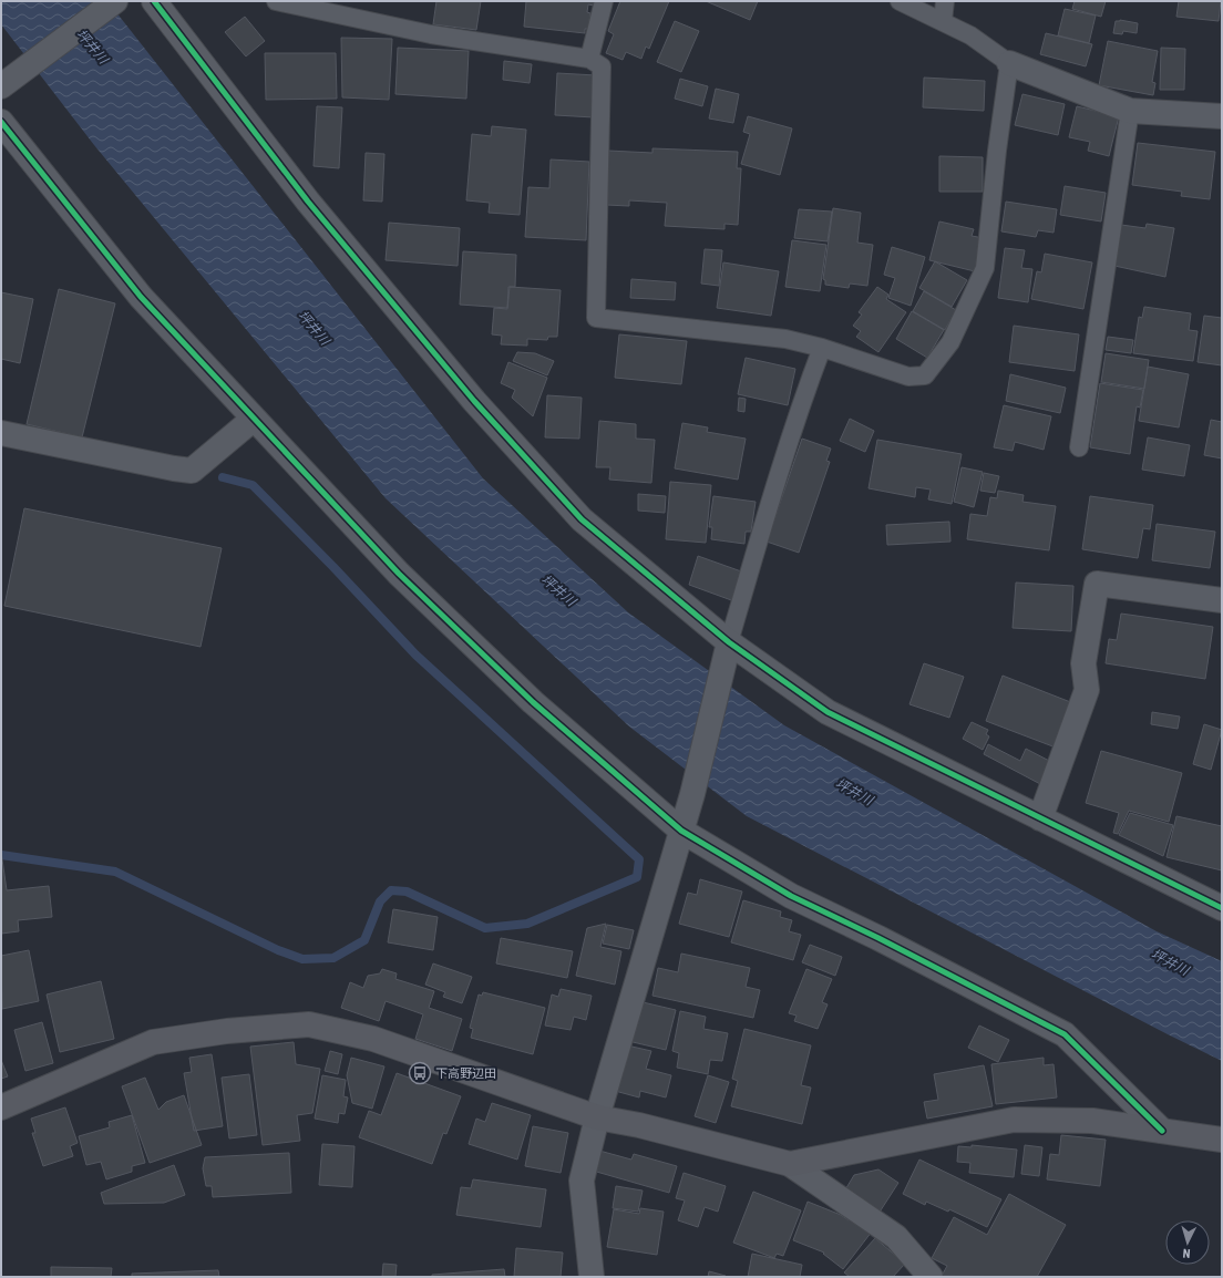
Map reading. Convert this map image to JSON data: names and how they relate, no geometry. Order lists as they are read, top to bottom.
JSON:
{
  "water": ["坪井川"],
  "places": {
    "bus stop": ["下高野辺田"]
  },
  "north": "bottom"
}
